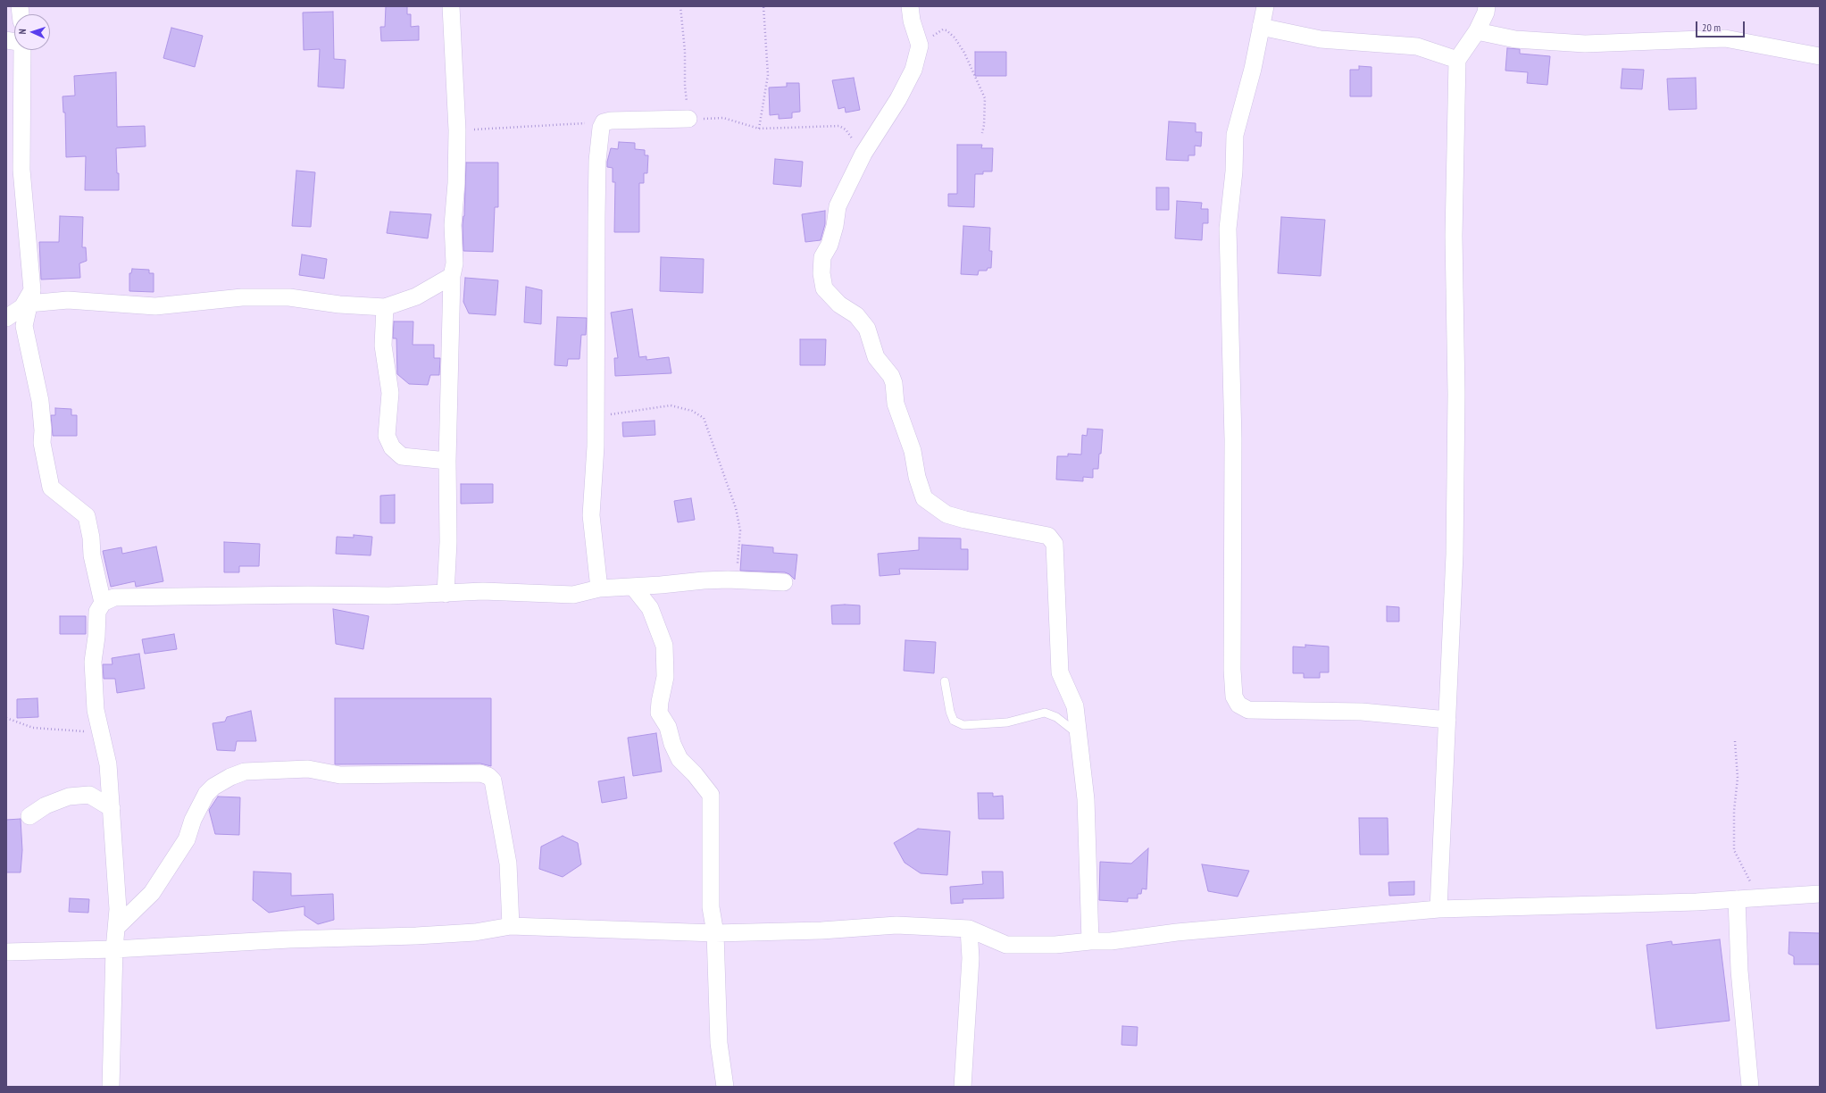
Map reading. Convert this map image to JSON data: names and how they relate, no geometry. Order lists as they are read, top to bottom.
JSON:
{
  "scale_bar": "20 m",
  "north": "left"
}
